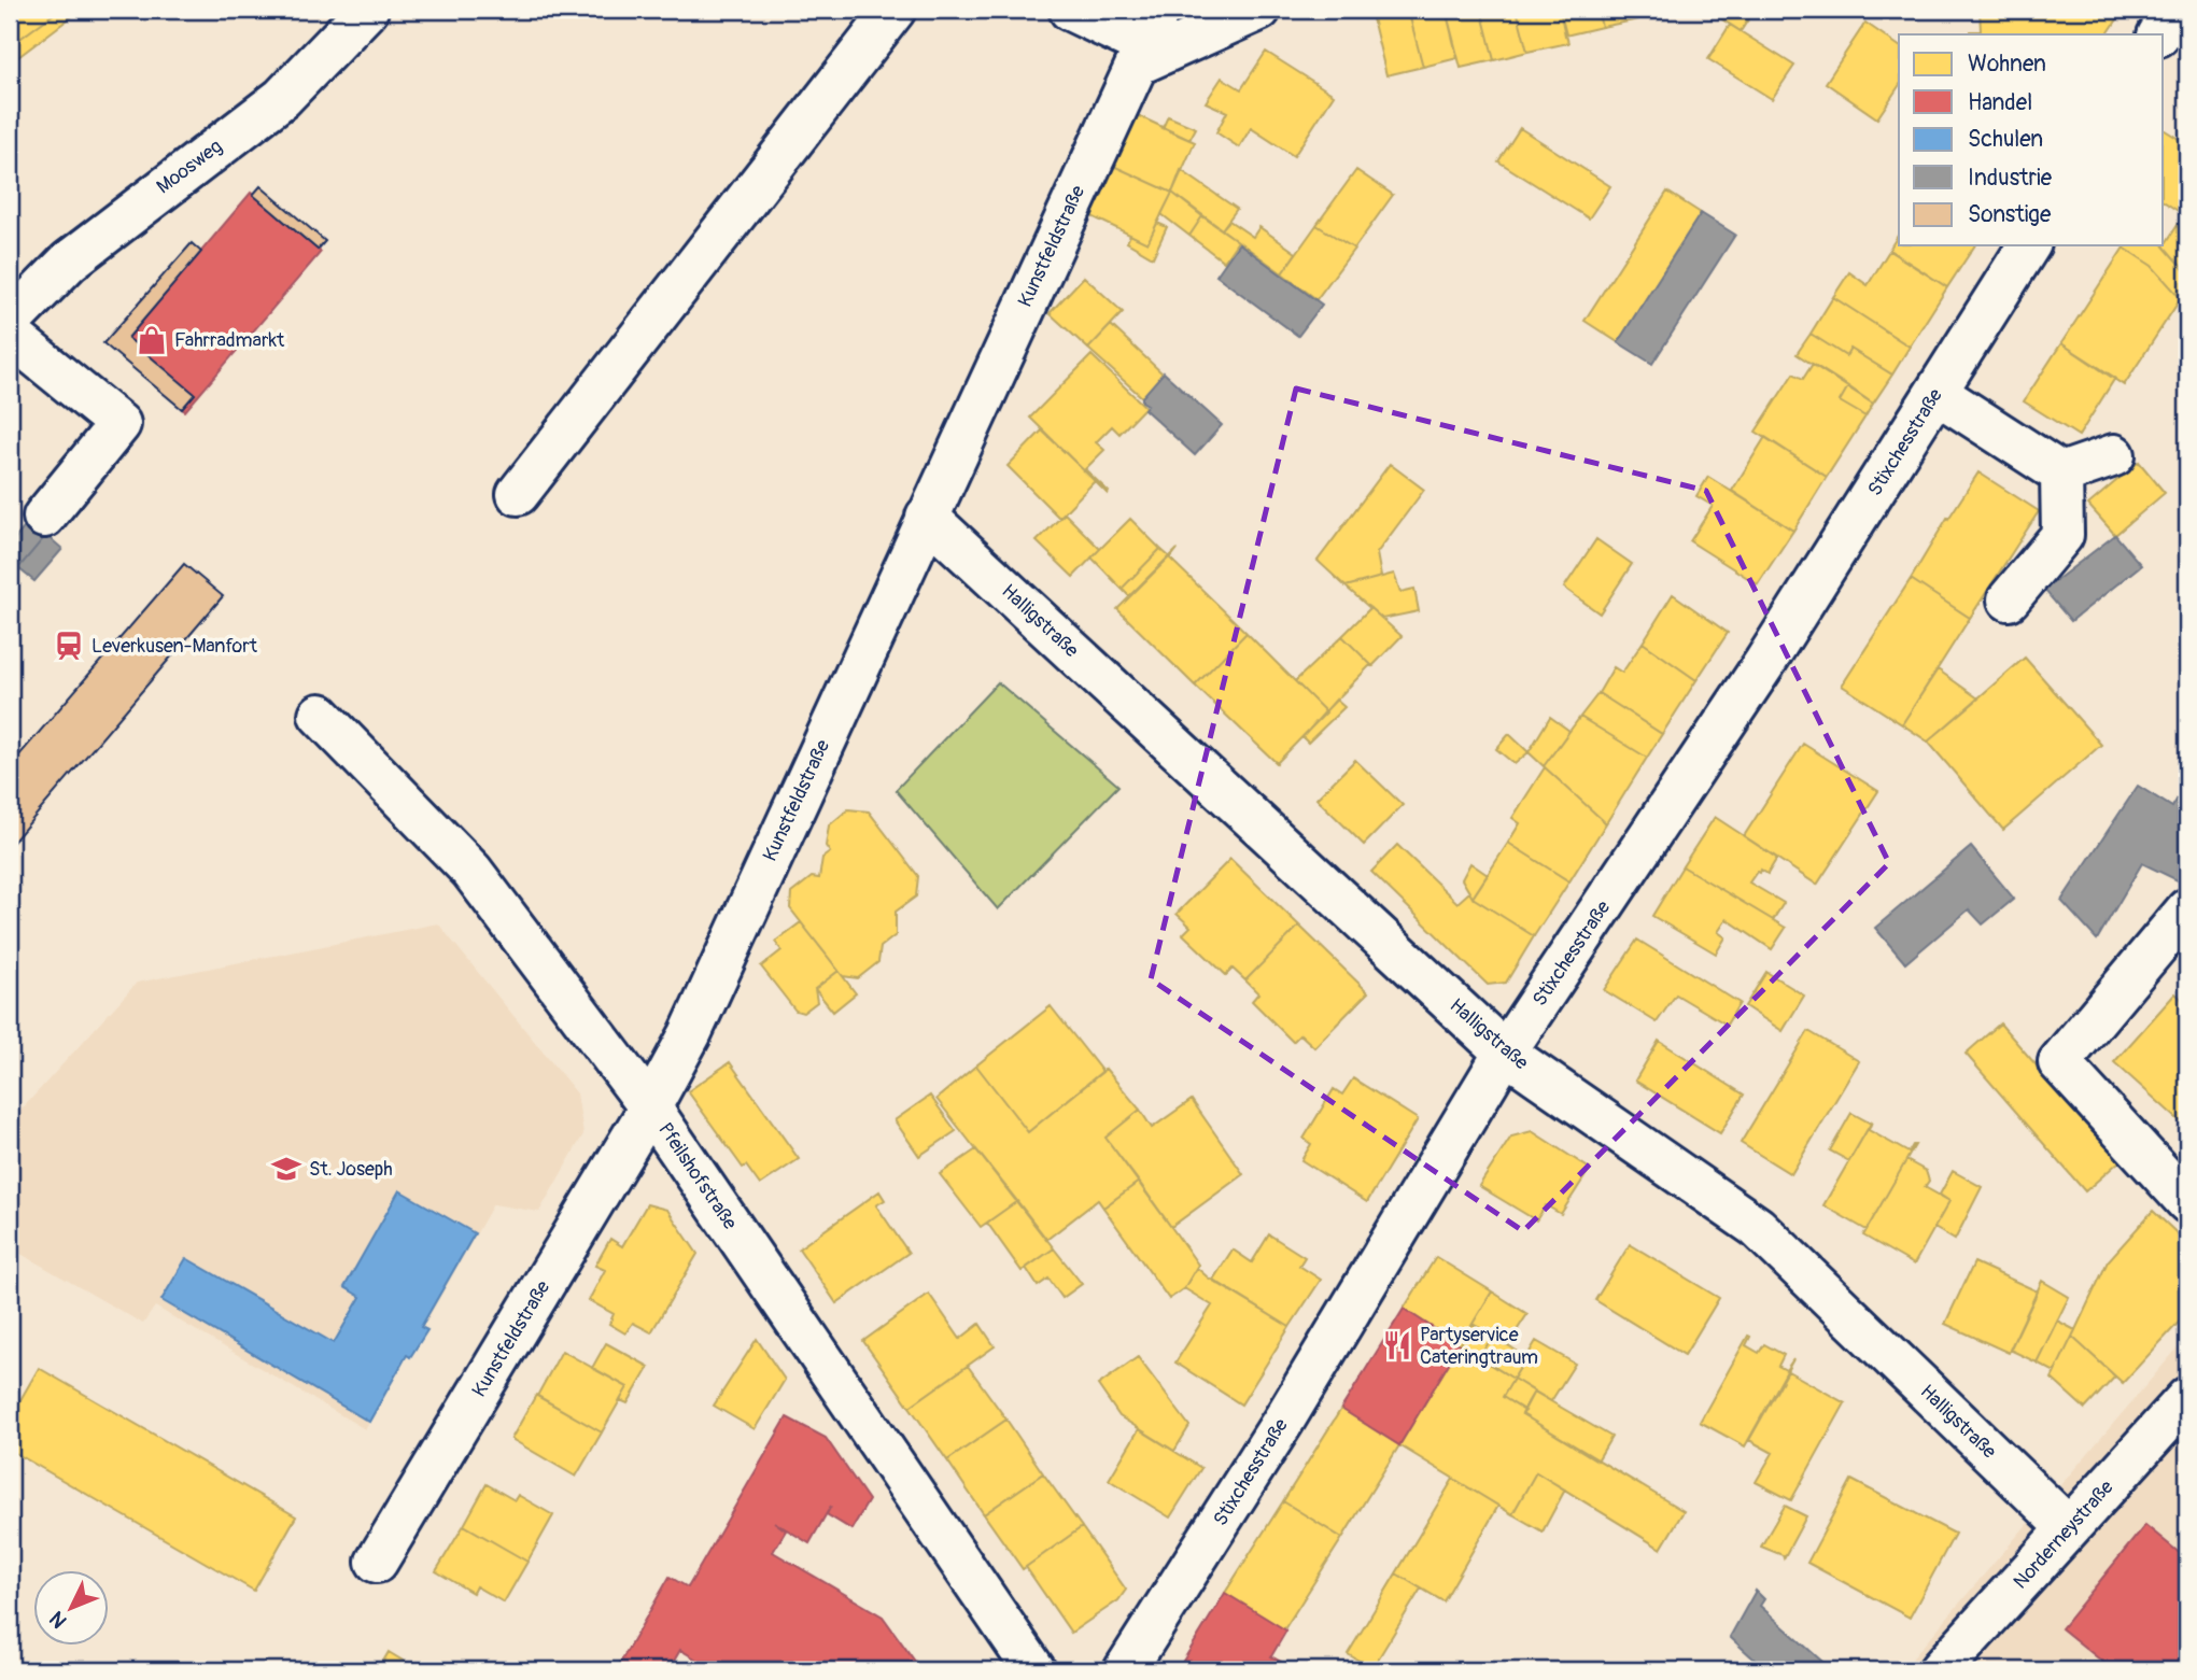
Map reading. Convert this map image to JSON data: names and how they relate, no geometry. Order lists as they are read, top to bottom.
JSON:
{
  "streets": {
    "street": [
      "Moosweg",
      "Kunstfeldstraße",
      "Stixchesstraße",
      "Halligstraße",
      "Pfeilshofstraße",
      "Norderneystraße"
    ]
  },
  "crossings": [
    ["Kunstfeldstraße", "Halligstraße"],
    ["Kunstfeldstraße", "Pfeilshofstraße"],
    ["Stixchesstraße", "Halligstraße"],
    ["Halligstraße", "Norderneystraße"]
  ],
  "places": {
    "shop": ["Fahrradmarkt"],
    "station": ["Leverkusen-Manfort"],
    "school or university": ["St. Joseph"],
    "restaurant": ["Partyservice Cateringtraum"]
  },
  "legend": [
    "Wohnen",
    "Handel",
    "Schulen",
    "Industrie",
    "Sonstige"
  ],
  "north": "bottom left"
}
